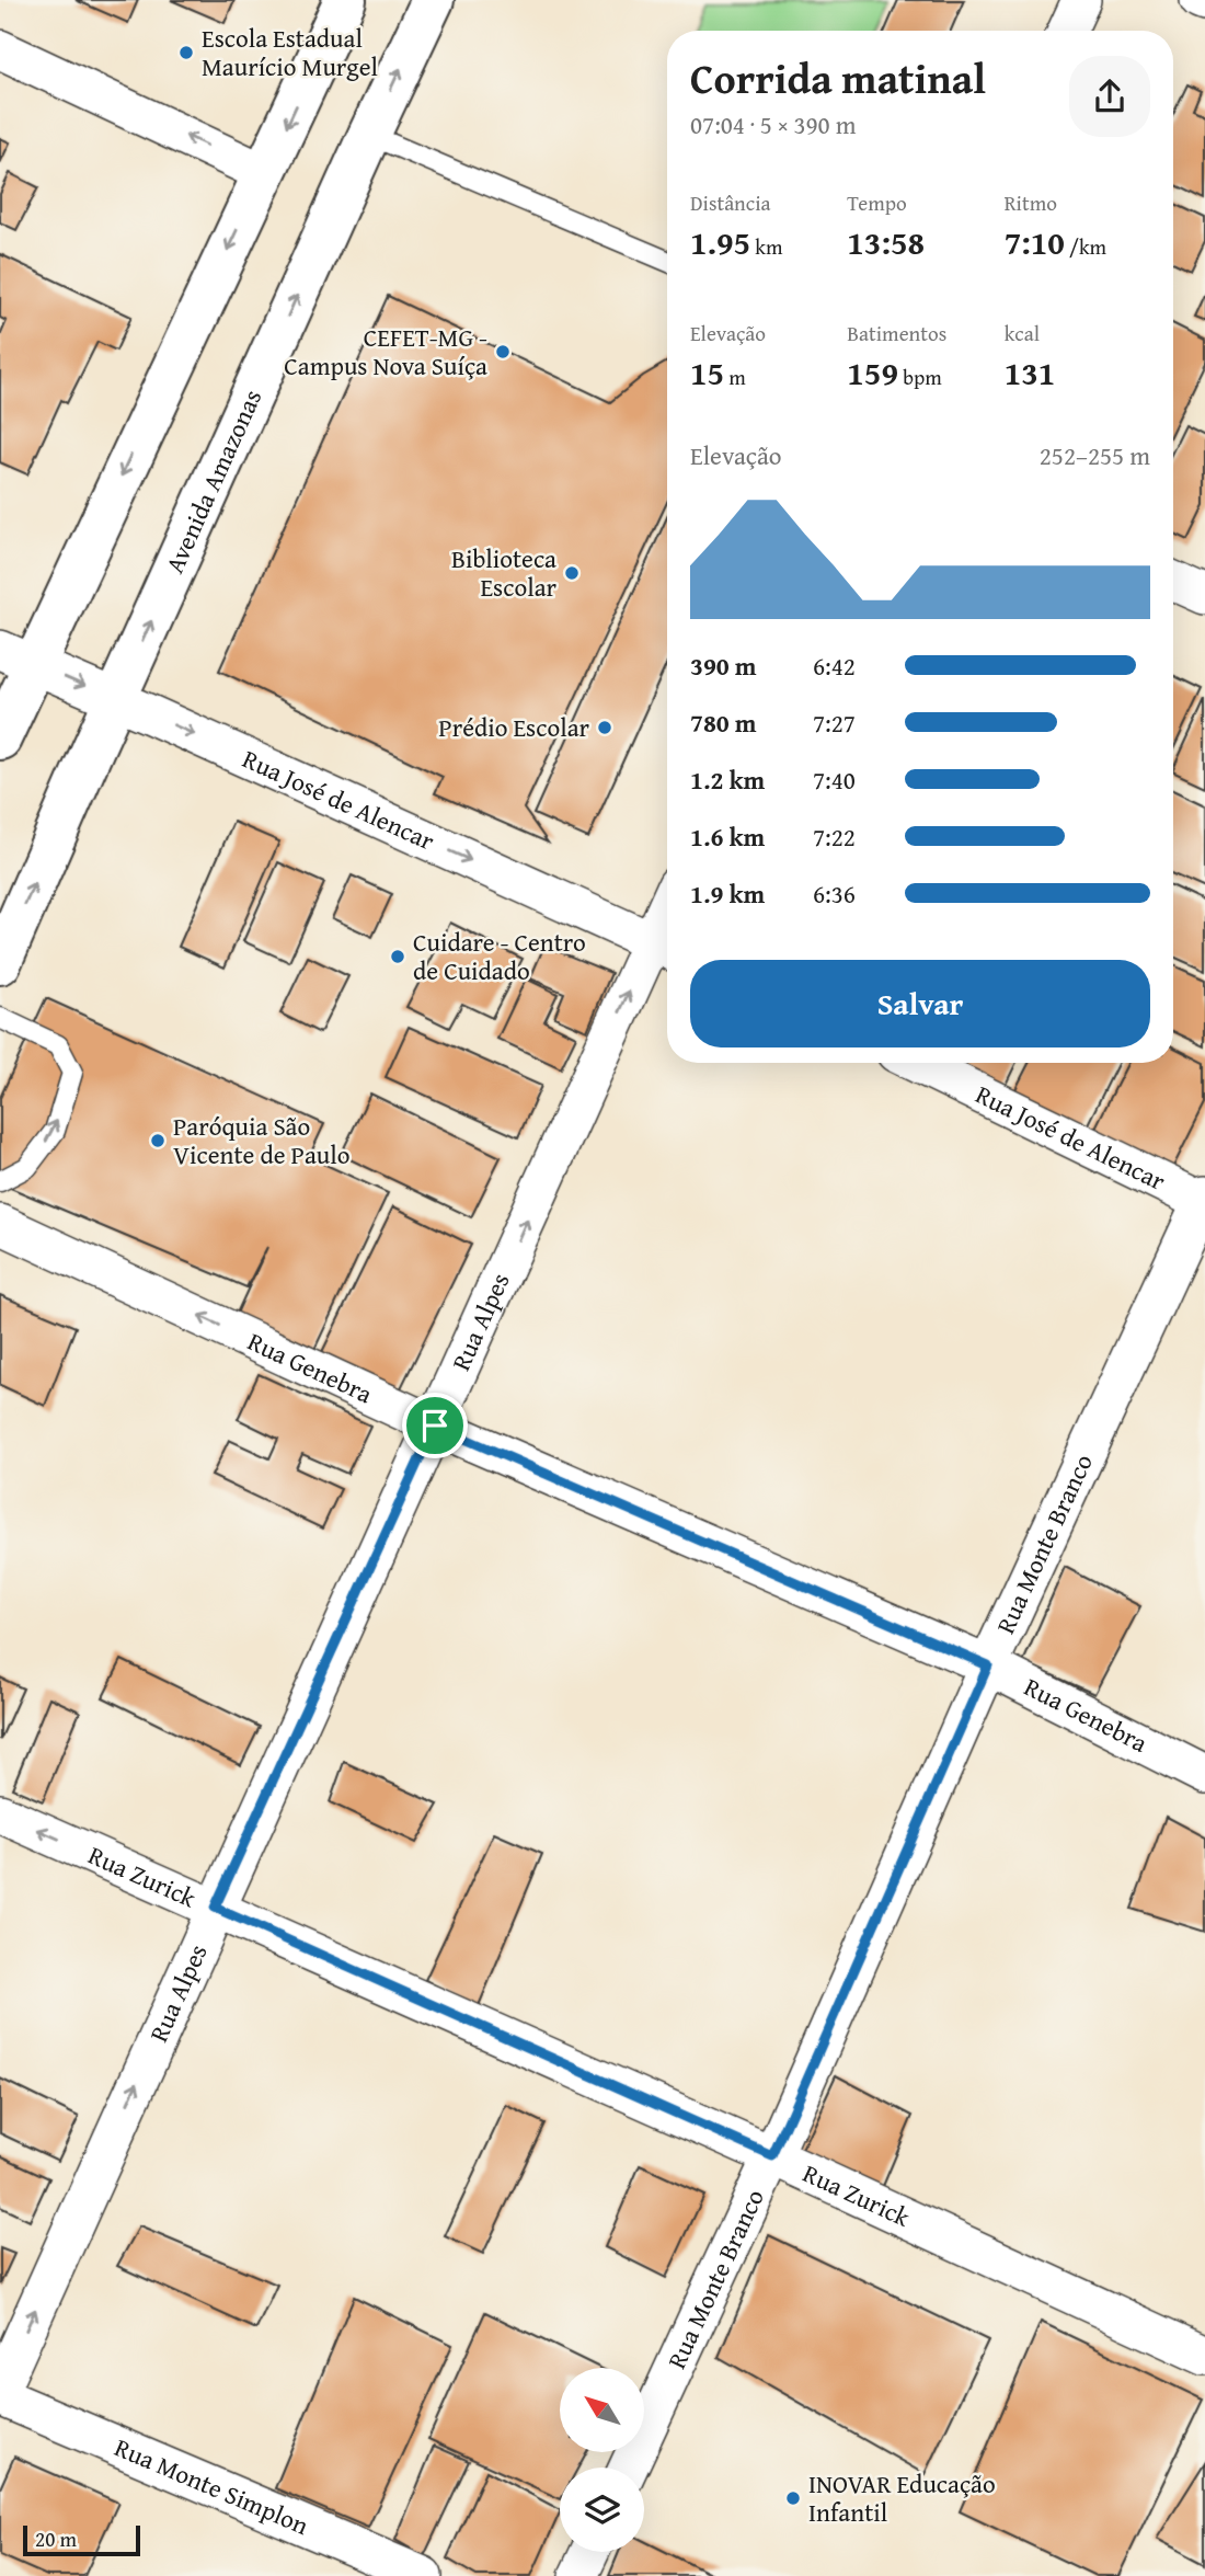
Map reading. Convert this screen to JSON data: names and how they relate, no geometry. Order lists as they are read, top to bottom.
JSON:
{
  "streets": {
    "main road": ["Avenida Amazonas"],
    "street": [
      "Rua José de Alencar",
      "Rua Alpes",
      "Rua Genebra",
      "Rua Monte Branco",
      "Rua Zurick",
      "Rua Monte Simplon"
    ]
  },
  "crossings": [
    ["Avenida Amazonas", "Rua José de Alencar"],
    ["Rua José de Alencar", "Rua Alpes"],
    ["Rua José de Alencar", "Rua Monte Branco"],
    ["Rua Alpes", "Rua Genebra"],
    ["Rua Alpes", "Rua Zurick"],
    ["Rua Genebra", "Rua Monte Branco"],
    ["Rua Monte Branco", "Rua Zurick"]
  ],
  "one_way": ["Rua José de Alencar", "Rua Alpes", "Rua Genebra"],
  "places": [
    "Escola Estadual Maurício Murgel",
    "CEFET-MG - Campus Nova Suíça",
    "Biblioteca Escolar",
    "Prédio Escolar",
    "Cuidare - Centro de Cuidado",
    "Paróquia São Vicente de Paulo",
    "INOVAR Educação Infantil"
  ],
  "scale_bar": "20 m",
  "north": "top left",
  "page": {
    "heading": ["Corrida matinal", "07:04 · 5 × 390 m"],
    "stats": [
      ["Distância", "1.95 km"],
      ["Tempo", "13:58"],
      ["Ritmo", "7:10 /km"],
      ["Elevação", "15 m"],
      ["Batimentos", "159 bpm"],
      ["kcal", "131"]
    ],
    "chart": ["Elevação", "252–255 m"],
    "list": [
      {
        "name": "390 m",
        "note": "6:42"
      },
      {
        "name": "780 m",
        "note": "7:27"
      },
      {
        "name": "1.2 km",
        "note": "7:40"
      },
      {
        "name": "1.6 km",
        "note": "7:22"
      },
      {
        "name": "1.9 km",
        "note": "6:36"
      }
    ],
    "buttons": "Salvar",
    "scale": "20 m"
  }
}
